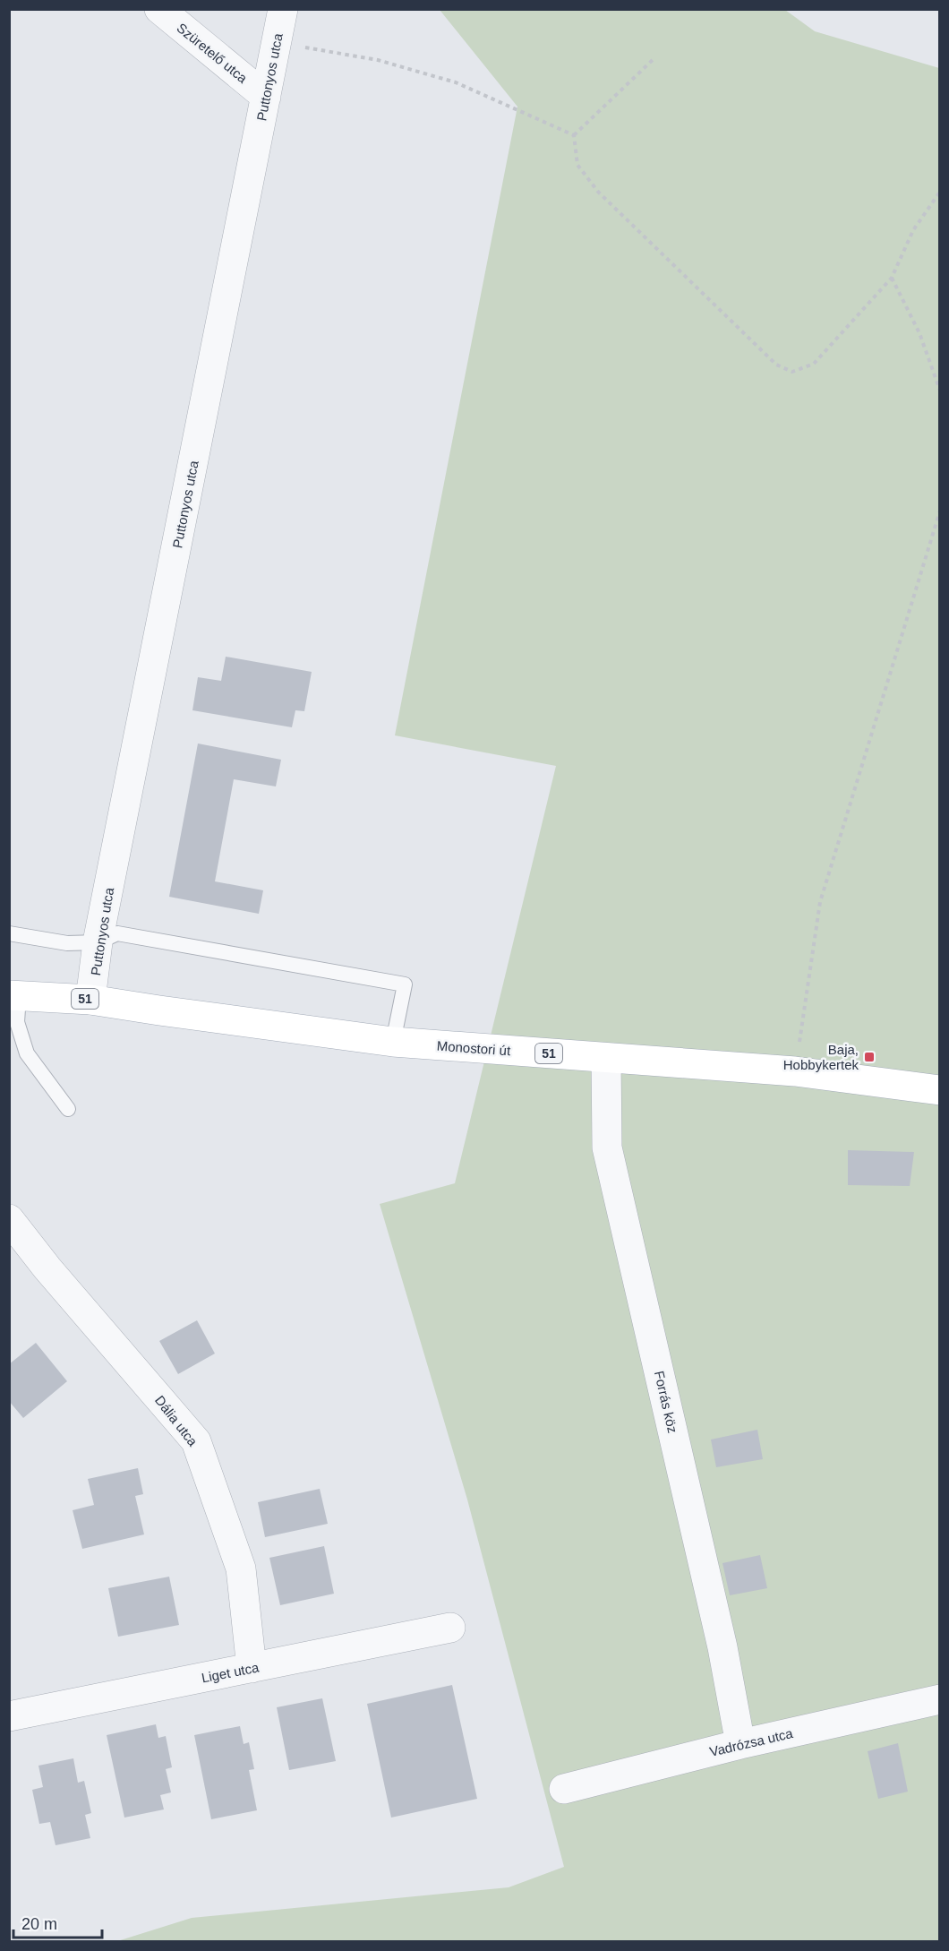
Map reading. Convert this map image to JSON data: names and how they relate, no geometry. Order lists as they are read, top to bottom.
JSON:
{
  "streets": {
    "main road": ["51", "Monostori út"],
    "street": [
      "Szüretelő utca",
      "Puttonyos utca",
      "Forrás köz",
      "Dália utca",
      "Liget utca",
      "Vadrózsa utca"
    ]
  },
  "crossings": [
    ["Szüretelő utca", "Puttonyos utca"],
    ["Puttonyos utca", "Monostori út"],
    ["Monostori út", "Forrás köz"],
    ["Forrás köz", "Vadrózsa utca"],
    ["Dália utca", "Liget utca"]
  ],
  "places": {
    "transit": ["Baja, Hobbykertek"]
  },
  "scale_bar": "20 m"
}
